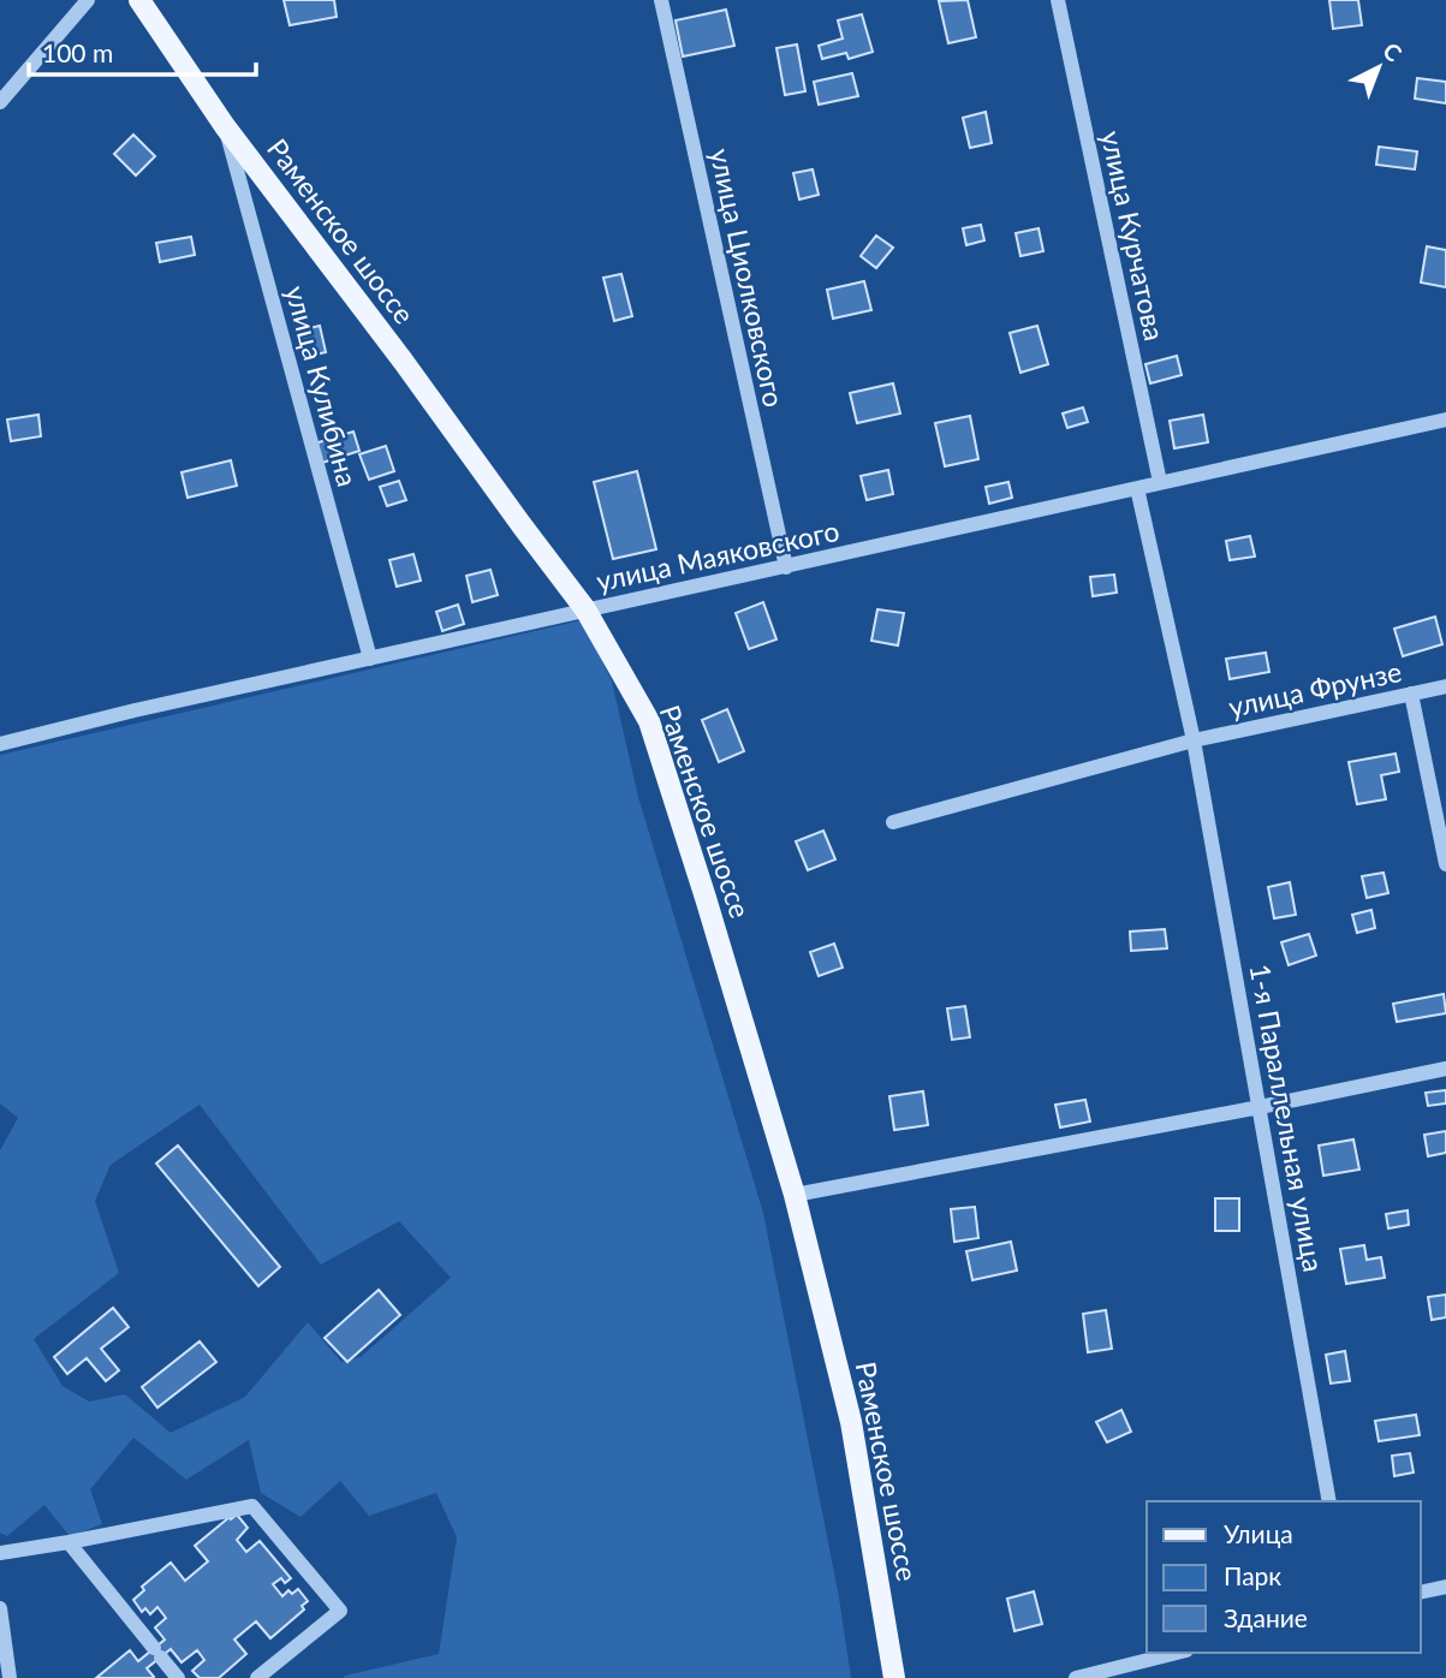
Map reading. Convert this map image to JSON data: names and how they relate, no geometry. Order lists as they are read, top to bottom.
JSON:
{
  "streets": {
    "main road": ["Раменское шоссе"],
    "street": [
      "улица Курчатова",
      "улица Циолковского",
      "улица Кулибина",
      "улица Маяковского",
      "улица Фрунзе",
      "1-я Параллельная улица"
    ]
  },
  "crossings": [
    ["Раменское шоссе", "улица Кулибина"],
    ["Раменское шоссе", "улица Маяковского"],
    ["улица Курчатова", "улица Маяковского"],
    ["улица Циолковского", "улица Маяковского"],
    ["улица Кулибина", "улица Маяковского"],
    ["улица Фрунзе", "1-я Параллельная улица"]
  ],
  "legend": ["Улица", "Парк", "Здание"],
  "scale_bar": "100 m",
  "north": "top right"
}
